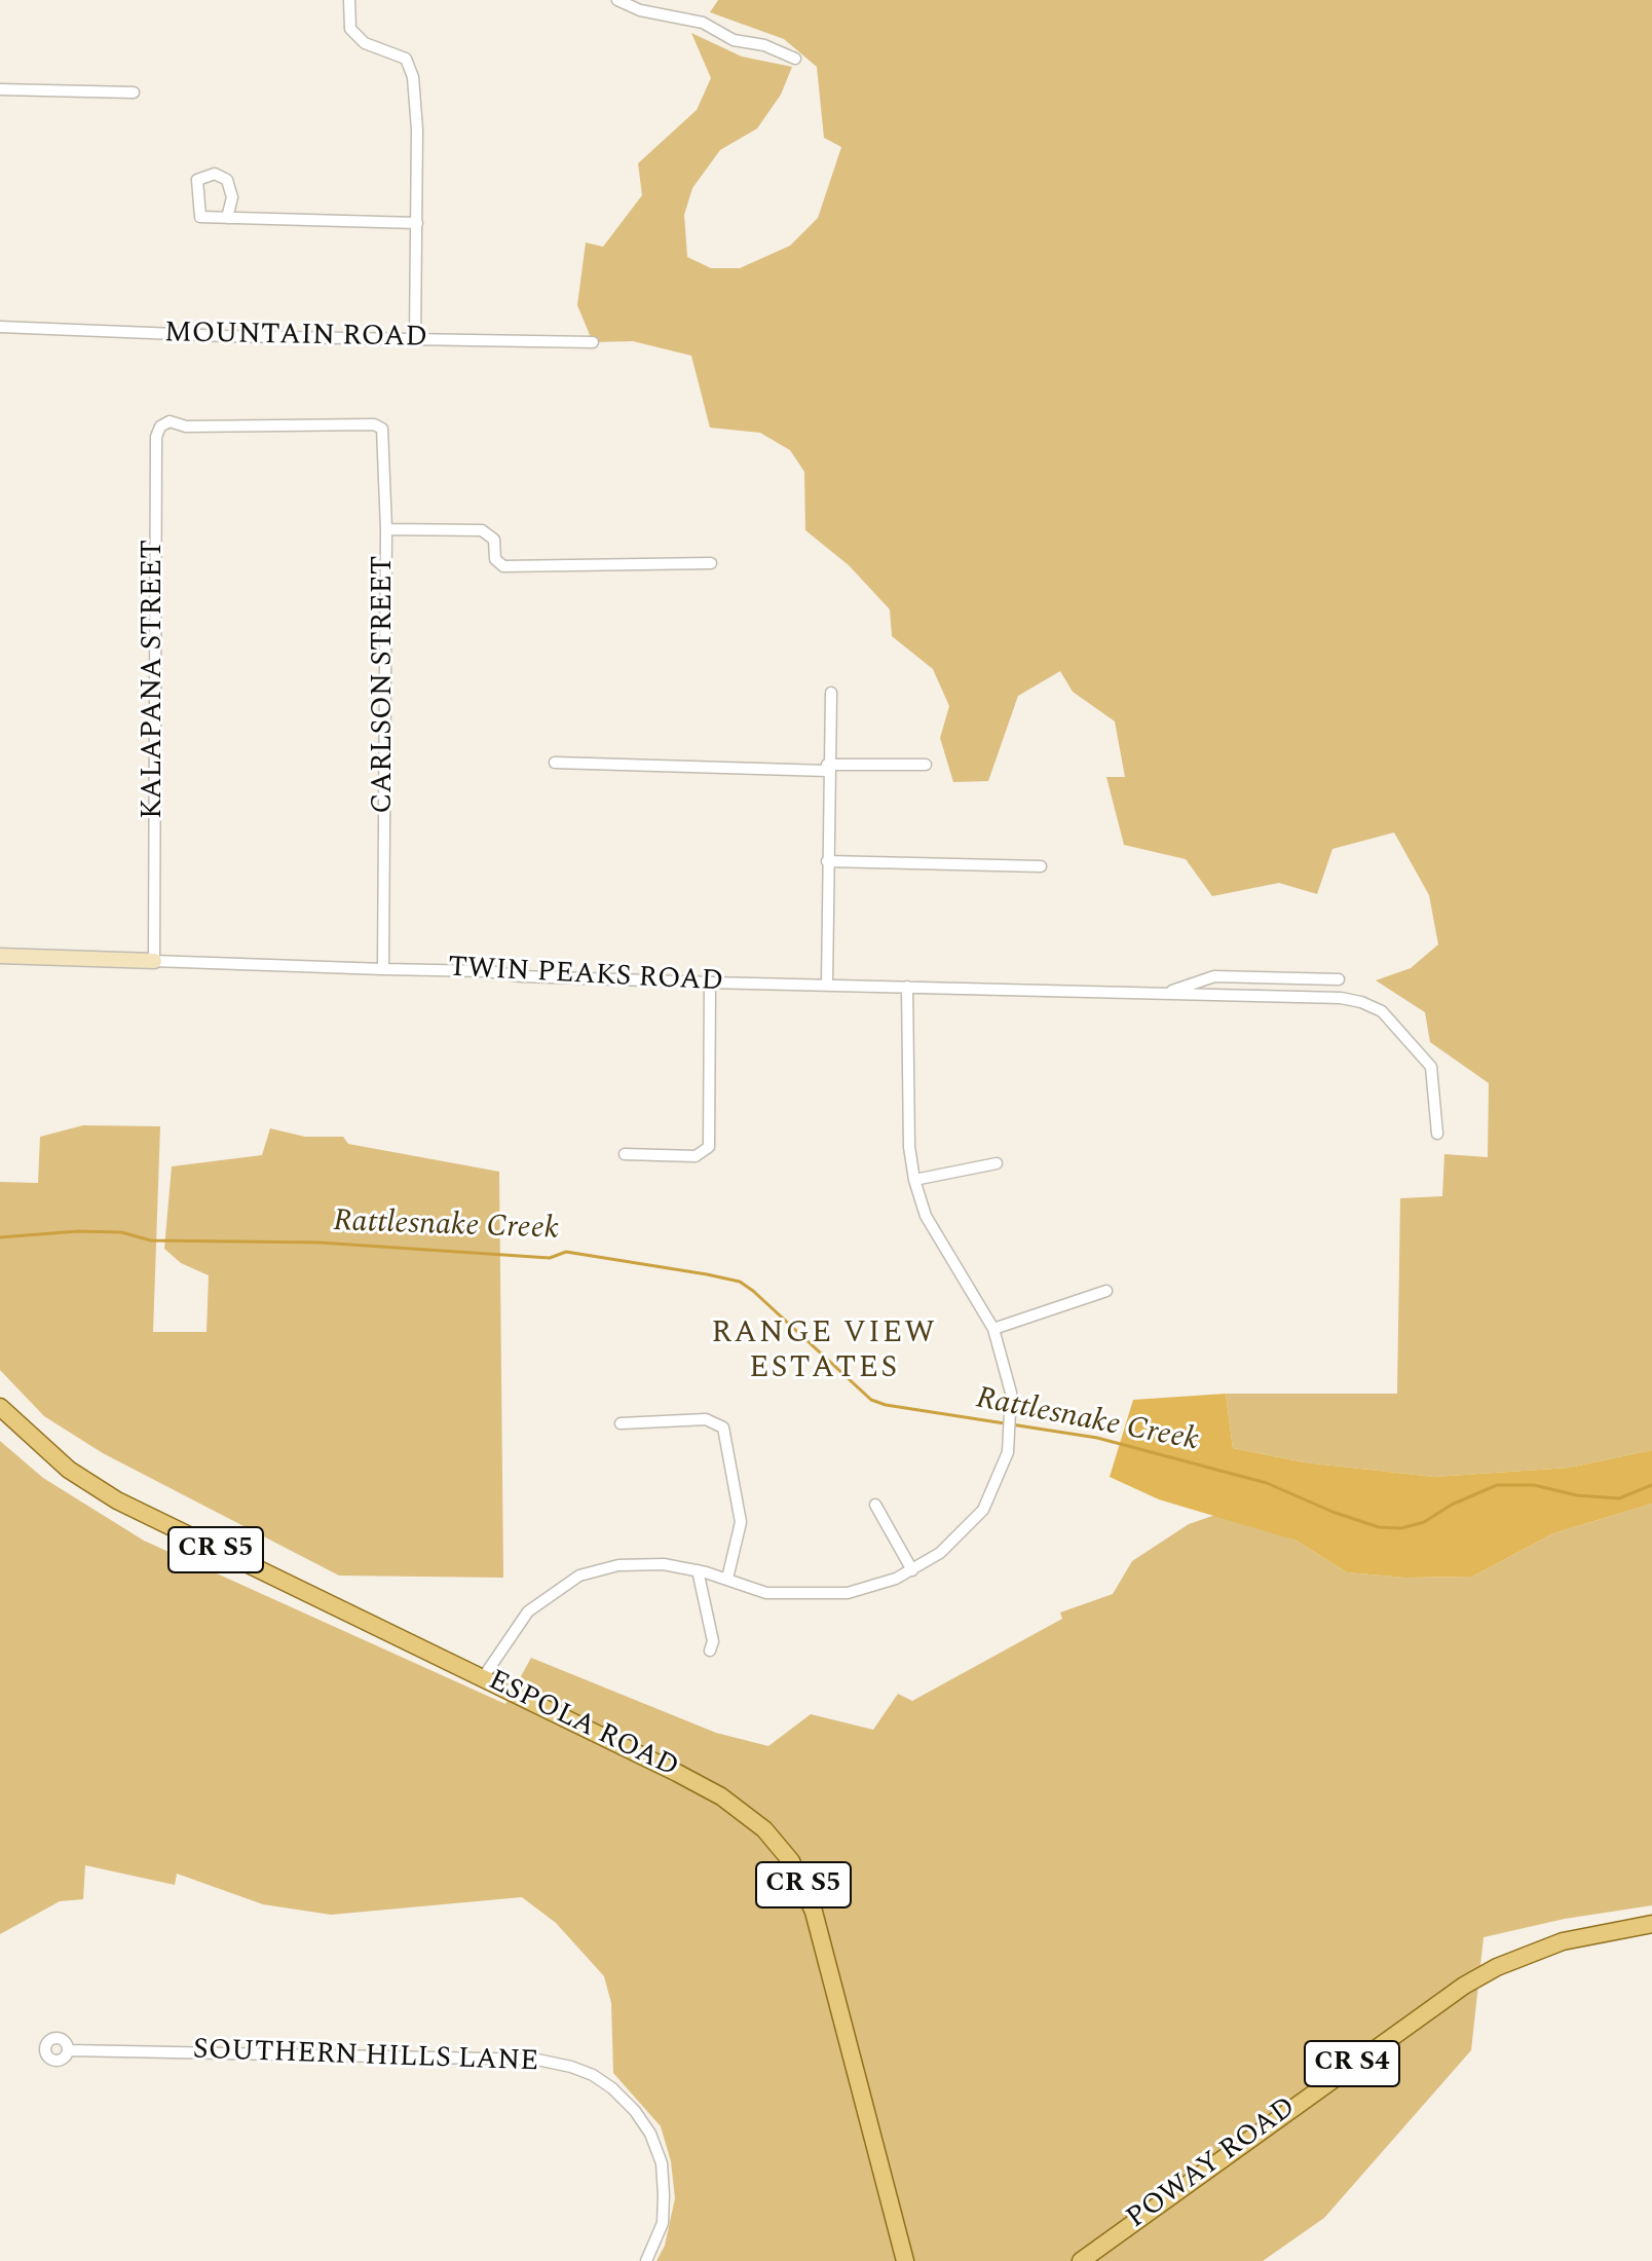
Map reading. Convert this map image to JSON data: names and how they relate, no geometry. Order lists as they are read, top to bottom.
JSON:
{
  "streets": {
    "main road": [
      "CR S5",
      "ESPOLA ROAD",
      "CR S4",
      "POWAY ROAD"
    ],
    "street": [
      "MOUNTAIN ROAD",
      "KALAPANA STREET",
      "CARLSON STREET",
      "TWIN PEAKS ROAD",
      "SOUTHERN HILLS LANE"
    ]
  },
  "crossings": [
    ["KALAPANA STREET", "CARLSON STREET"],
    ["KALAPANA STREET", "TWIN PEAKS ROAD"],
    ["CARLSON STREET", "TWIN PEAKS ROAD"]
  ],
  "districts": ["RANGE VIEW ESTATES"],
  "water": ["Rattlesnake Creek"]
}
